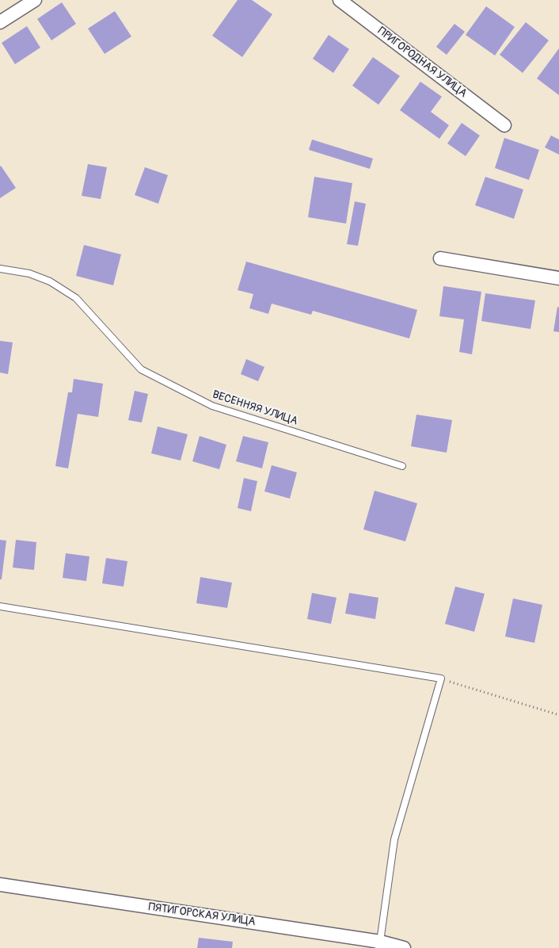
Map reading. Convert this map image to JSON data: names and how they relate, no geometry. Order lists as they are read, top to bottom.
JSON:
{
  "streets": {
    "street": ["ПРИГОРОДНАЯ УЛИЦА", "ПЯТИГОРСКАЯ УЛИЦА"],
    "lane": ["ВЕСЕННЯЯ УЛИЦА"]
  }
}
